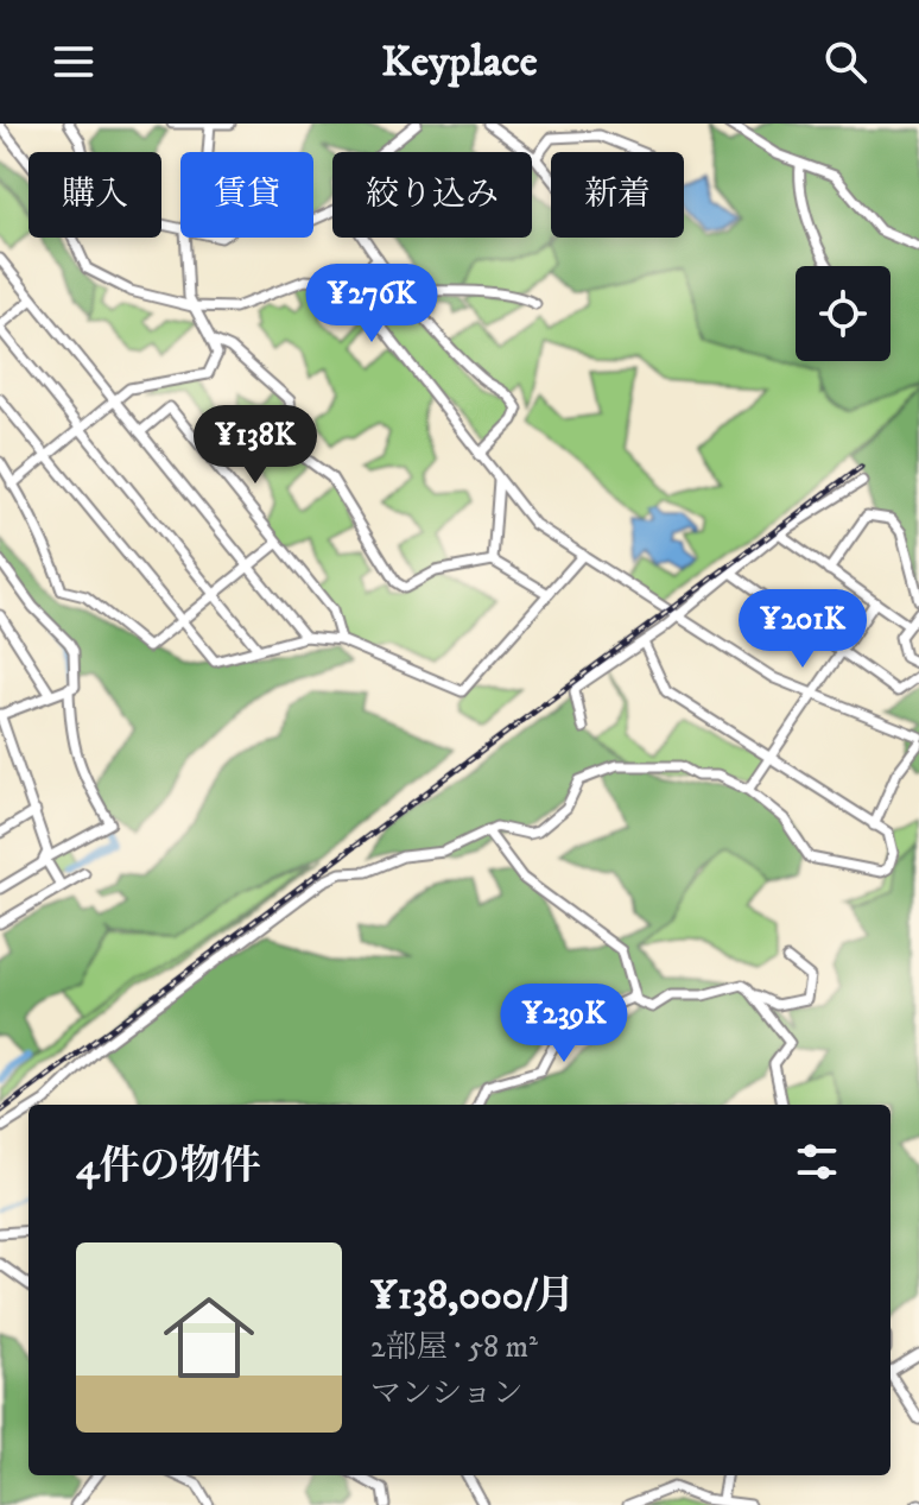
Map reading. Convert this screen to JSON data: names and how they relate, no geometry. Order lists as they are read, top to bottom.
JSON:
{
  "page": {
    "header": "Keyplace",
    "chip": [
      "購入",
      "賃貸",
      "絞り込み",
      "新着"
    ],
    "price": [
      "¥276K",
      "¥138K",
      "¥201K",
      "¥239K"
    ],
    "heading": "4件の物件",
    "list": [
      {
        "name": "¥138,000/月",
        "note": "2部屋 · 58 m² · マンション"
      }
    ]
  }
}
